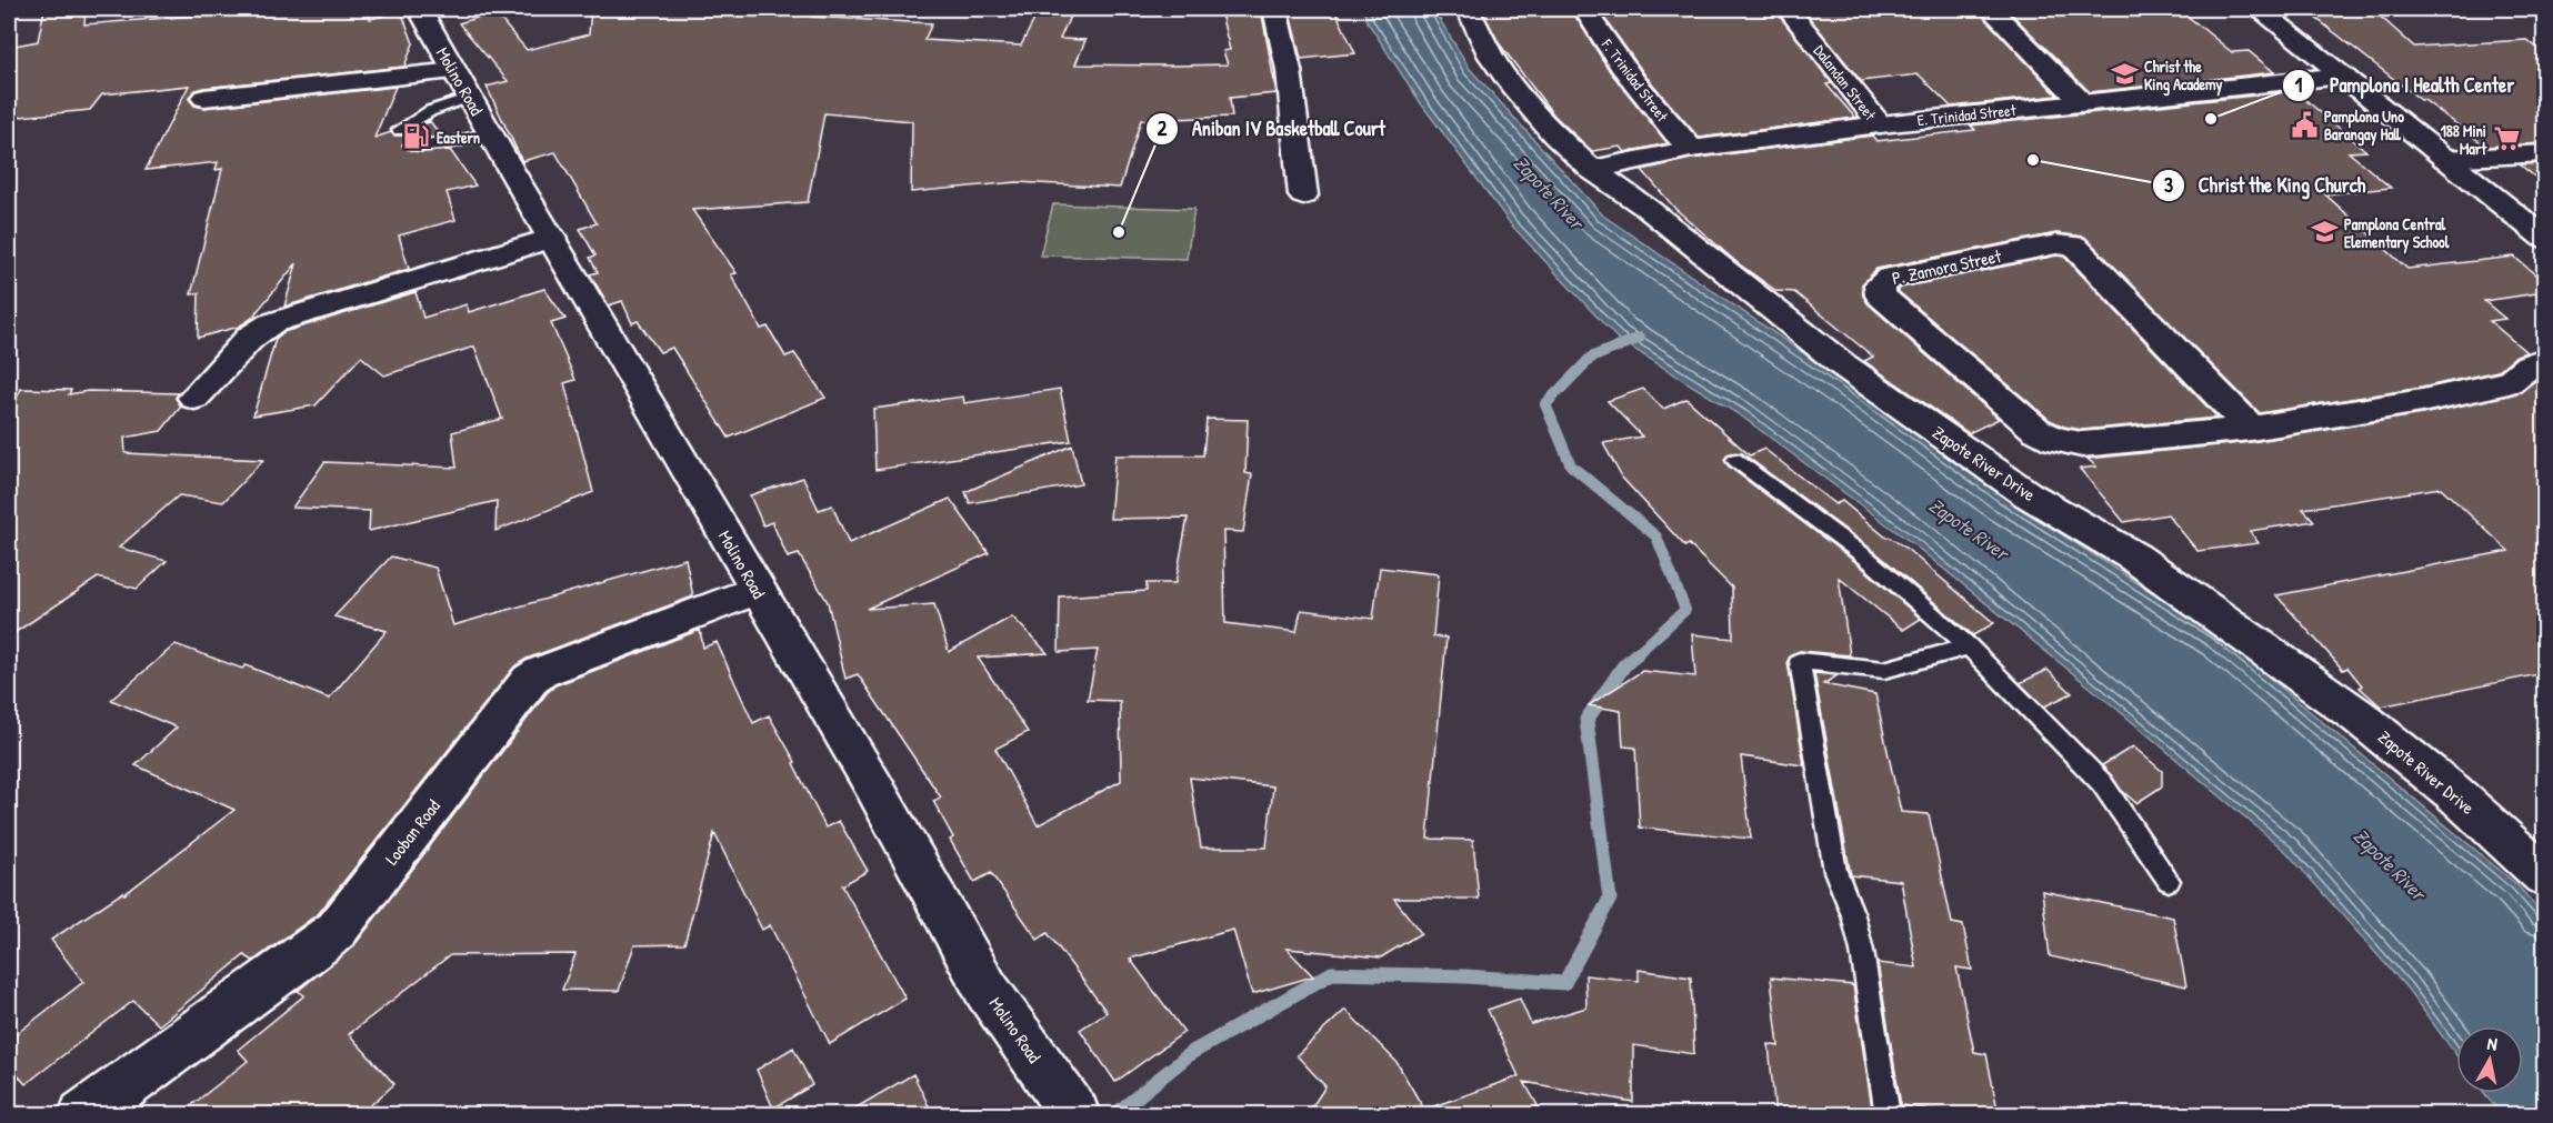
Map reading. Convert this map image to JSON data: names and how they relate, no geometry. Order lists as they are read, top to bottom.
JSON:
{
  "streets": {
    "main road": [
      "F. Trinidad Street",
      "Molino Road",
      "Dalandan Street",
      "E. Trinidad Street",
      "P. Zamora Street",
      "Zapote River Drive",
      "Looban Road"
    ]
  },
  "crossings": [
    ["F. Trinidad Street", "E. Trinidad Street"],
    ["Molino Road", "Looban Road"],
    ["Dalandan Street", "E. Trinidad Street"],
    ["E. Trinidad Street", "Zapote River Drive"]
  ],
  "water": ["Zapote River"],
  "places": {
    "school or university": ["Christ the King Academy", "Pamplona Central Elementary School"],
    "other": ["Pamplona I Health Center", "Christ the King Church", "Aniban IV Basketball Court"],
    "public building": ["Pamplona Uno Barangay Hall"],
    "fuel station": ["Eastern"],
    "supermarket": ["188 Mini Mart"]
  },
  "north": "top"
}
